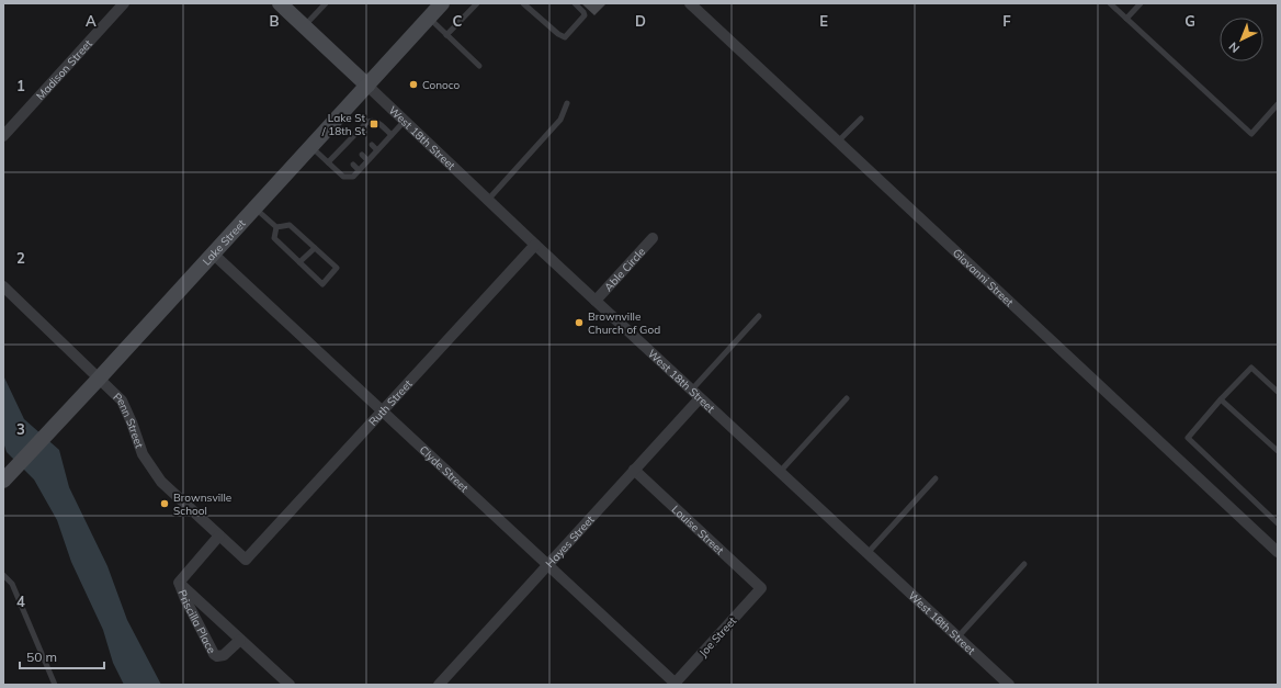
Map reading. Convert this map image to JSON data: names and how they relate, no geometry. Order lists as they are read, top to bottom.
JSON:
{
  "streets": {
    "street": [
      "Madison Street",
      "West 18th Street",
      "Lake Street",
      "Able Circle",
      "Giovanni Street",
      "Ruth Street",
      "Penn Street",
      "Clyde Street",
      "Louise Street",
      "Hayes Street",
      "Priscilla Place",
      "Joe Street"
    ]
  },
  "crossings": [
    ["West 18th Street", "Lake Street"],
    ["West 18th Street", "Able Circle"],
    ["West 18th Street", "Ruth Street"],
    ["West 18th Street", "Hayes Street"],
    ["Lake Street", "Penn Street"],
    ["Lake Street", "Clyde Street"],
    ["Ruth Street", "Penn Street"],
    ["Ruth Street", "Clyde Street"],
    ["Penn Street", "Priscilla Place"],
    ["Clyde Street", "Hayes Street"],
    ["Clyde Street", "Joe Street"],
    ["Louise Street", "Hayes Street"],
    ["Louise Street", "Joe Street"]
  ],
  "places": {
    "other": ["Conoco", "Brownville Church of God", "Brownsville School"],
    "transit": ["Lake St / 18th St"]
  },
  "scale_bar": "50 m",
  "north": "bottom left",
  "grid": {
    "columns": [
      "A",
      "B",
      "C",
      "D",
      "E",
      "F",
      "G"
    ],
    "rows": [
      "1",
      "2",
      "3",
      "4"
    ]
  }
}
